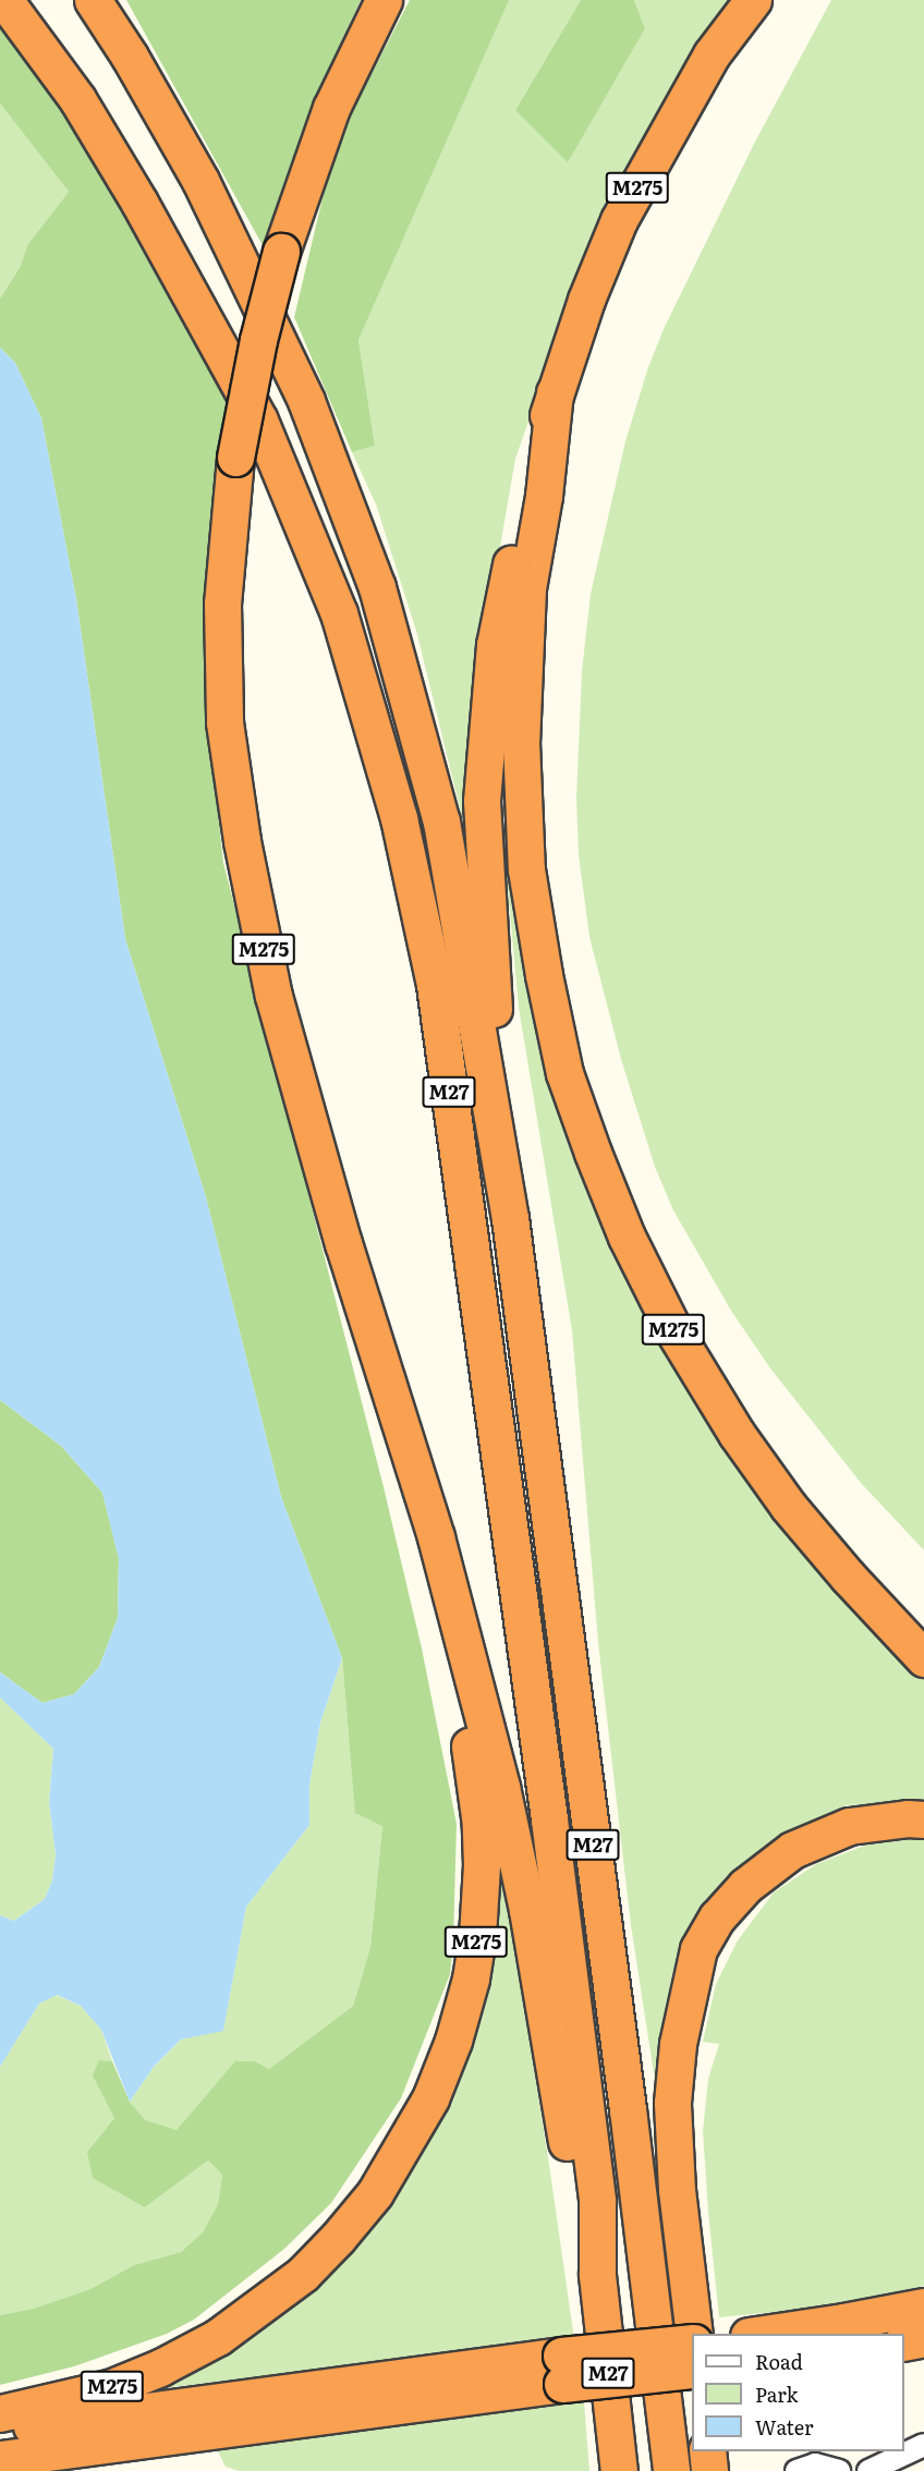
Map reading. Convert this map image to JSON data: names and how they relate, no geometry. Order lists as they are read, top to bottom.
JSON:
{
  "streets": {
    "highway": ["M275", "M27"]
  },
  "legend": ["Road", "Park", "Water"]
}
